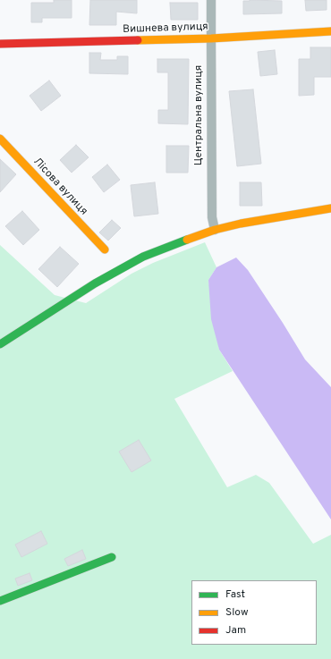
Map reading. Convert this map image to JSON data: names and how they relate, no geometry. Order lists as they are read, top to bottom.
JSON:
{
  "streets": {
    "street": ["Вишнева вулиця", "Центральна вулиця", "Лісова вулиця"]
  },
  "crossings": [
    ["Вишнева вулиця", "Центральна вулиця"]
  ],
  "legend": ["Fast", "Slow", "Jam"]
}
